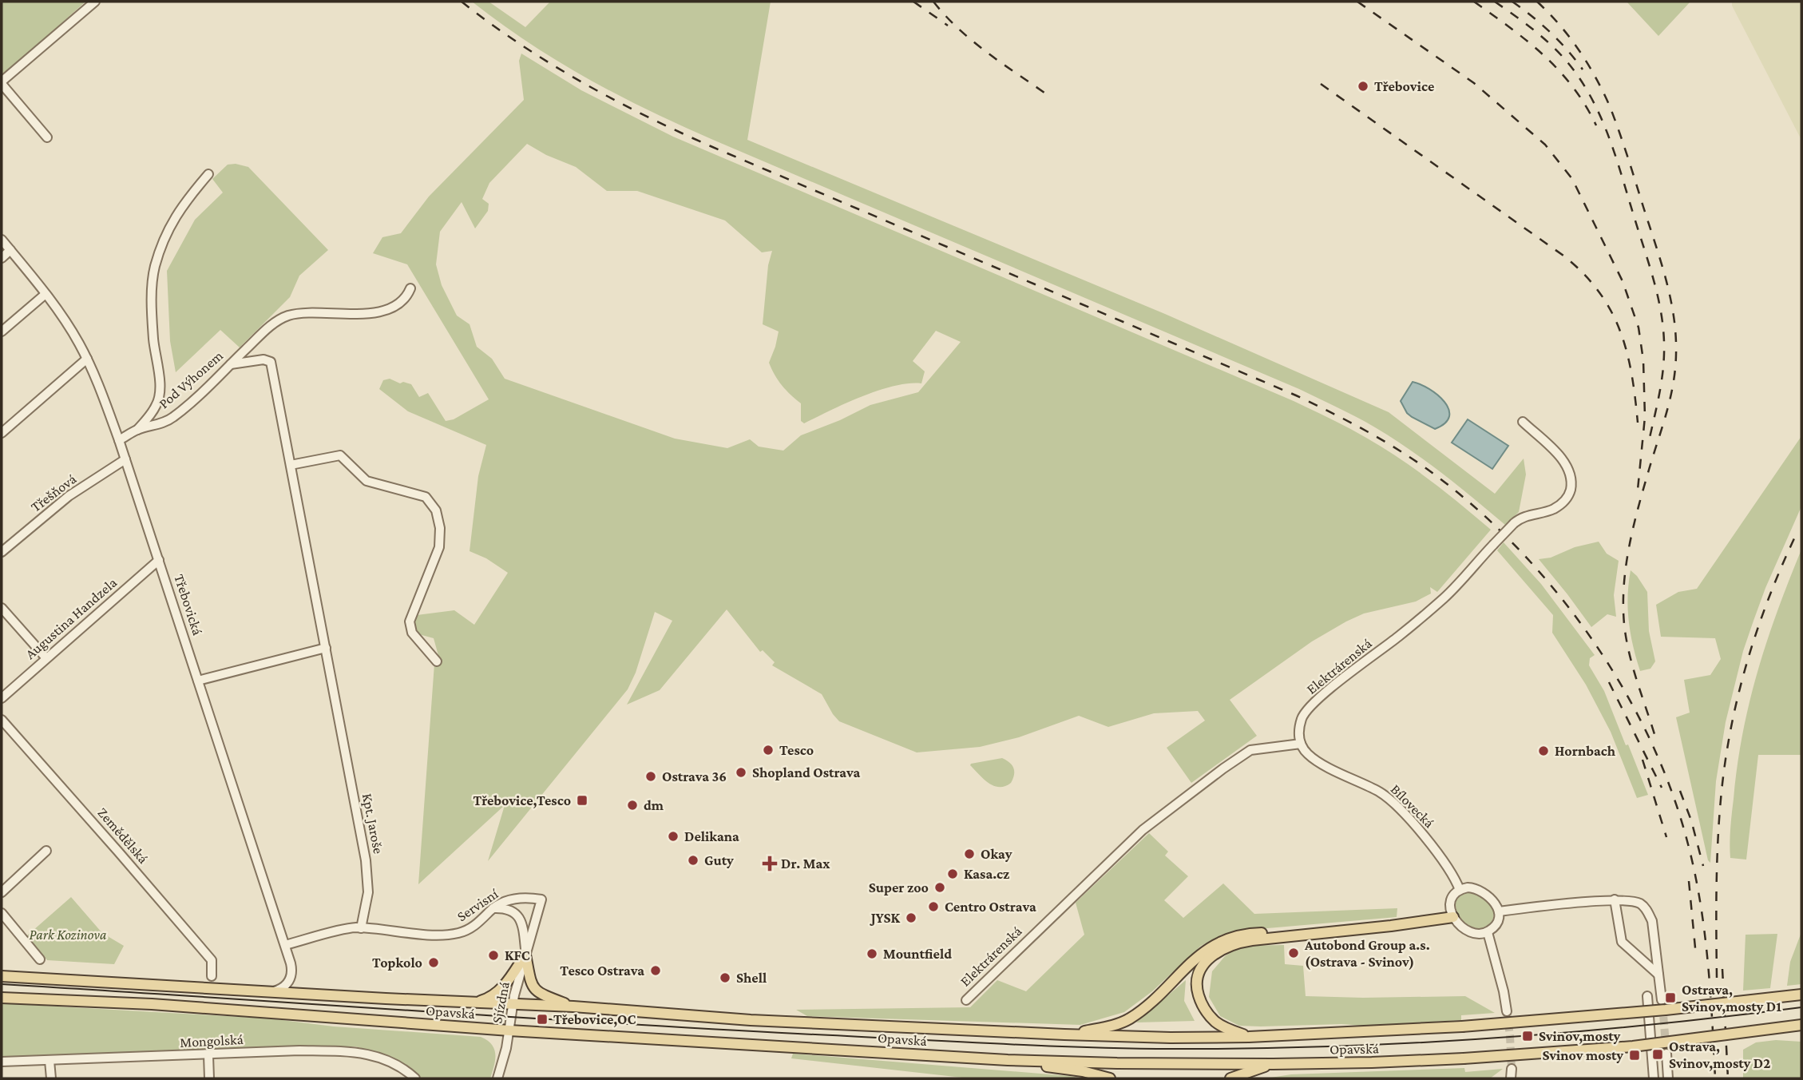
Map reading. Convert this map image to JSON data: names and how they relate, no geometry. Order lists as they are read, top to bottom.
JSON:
{
  "streets": {
    "main road": ["Opavská"],
    "street": [
      "Pod Výhonem",
      "Třešňová",
      "Třebovická",
      "Augustina Handzela",
      "Elektrárenská",
      "Bílovecká",
      "Kpt. Jaroše",
      "Zemědělská",
      "Servisní",
      "Sjízdná",
      "Mongolská"
    ]
  },
  "crossings": [
    ["Pod Výhonem", "Třebovická"],
    ["Pod Výhonem", "Kpt. Jaroše"],
    ["Třešňová", "Třebovická"],
    ["Třebovická", "Augustina Handzela"],
    ["Třebovická", "Opavská"],
    ["Elektrárenská", "Bílovecká"],
    ["Kpt. Jaroše", "Servisní"],
    ["Servisní", "Sjízdná"],
    ["Sjízdná", "Opavská"]
  ],
  "parks": ["Park Kozinova"],
  "places": {
    "other": [
      "Třebovice",
      "Tesco",
      "Hornbach",
      "Shopland Ostrava",
      "Ostrava 36",
      "dm",
      "Delikana",
      "Okay",
      "Guty",
      "Kasa.cz",
      "Super zoo",
      "Centro Ostrava",
      "JYSK",
      "Autobond Group a.s. (Ostrava - Svinov)",
      "Mountfield",
      "KFC",
      "Topkolo",
      "Tesco Ostrava",
      "Shell"
    ],
    "transit": [
      "Třebovice,Tesco",
      "Ostrava, Svinov,mosty D1",
      "Třebovice,OC",
      "Svinov,mosty",
      "Ostrava, Svinov,mosty D2",
      "Svinov mosty"
    ],
    "health": ["Dr. Max"]
  }
}
